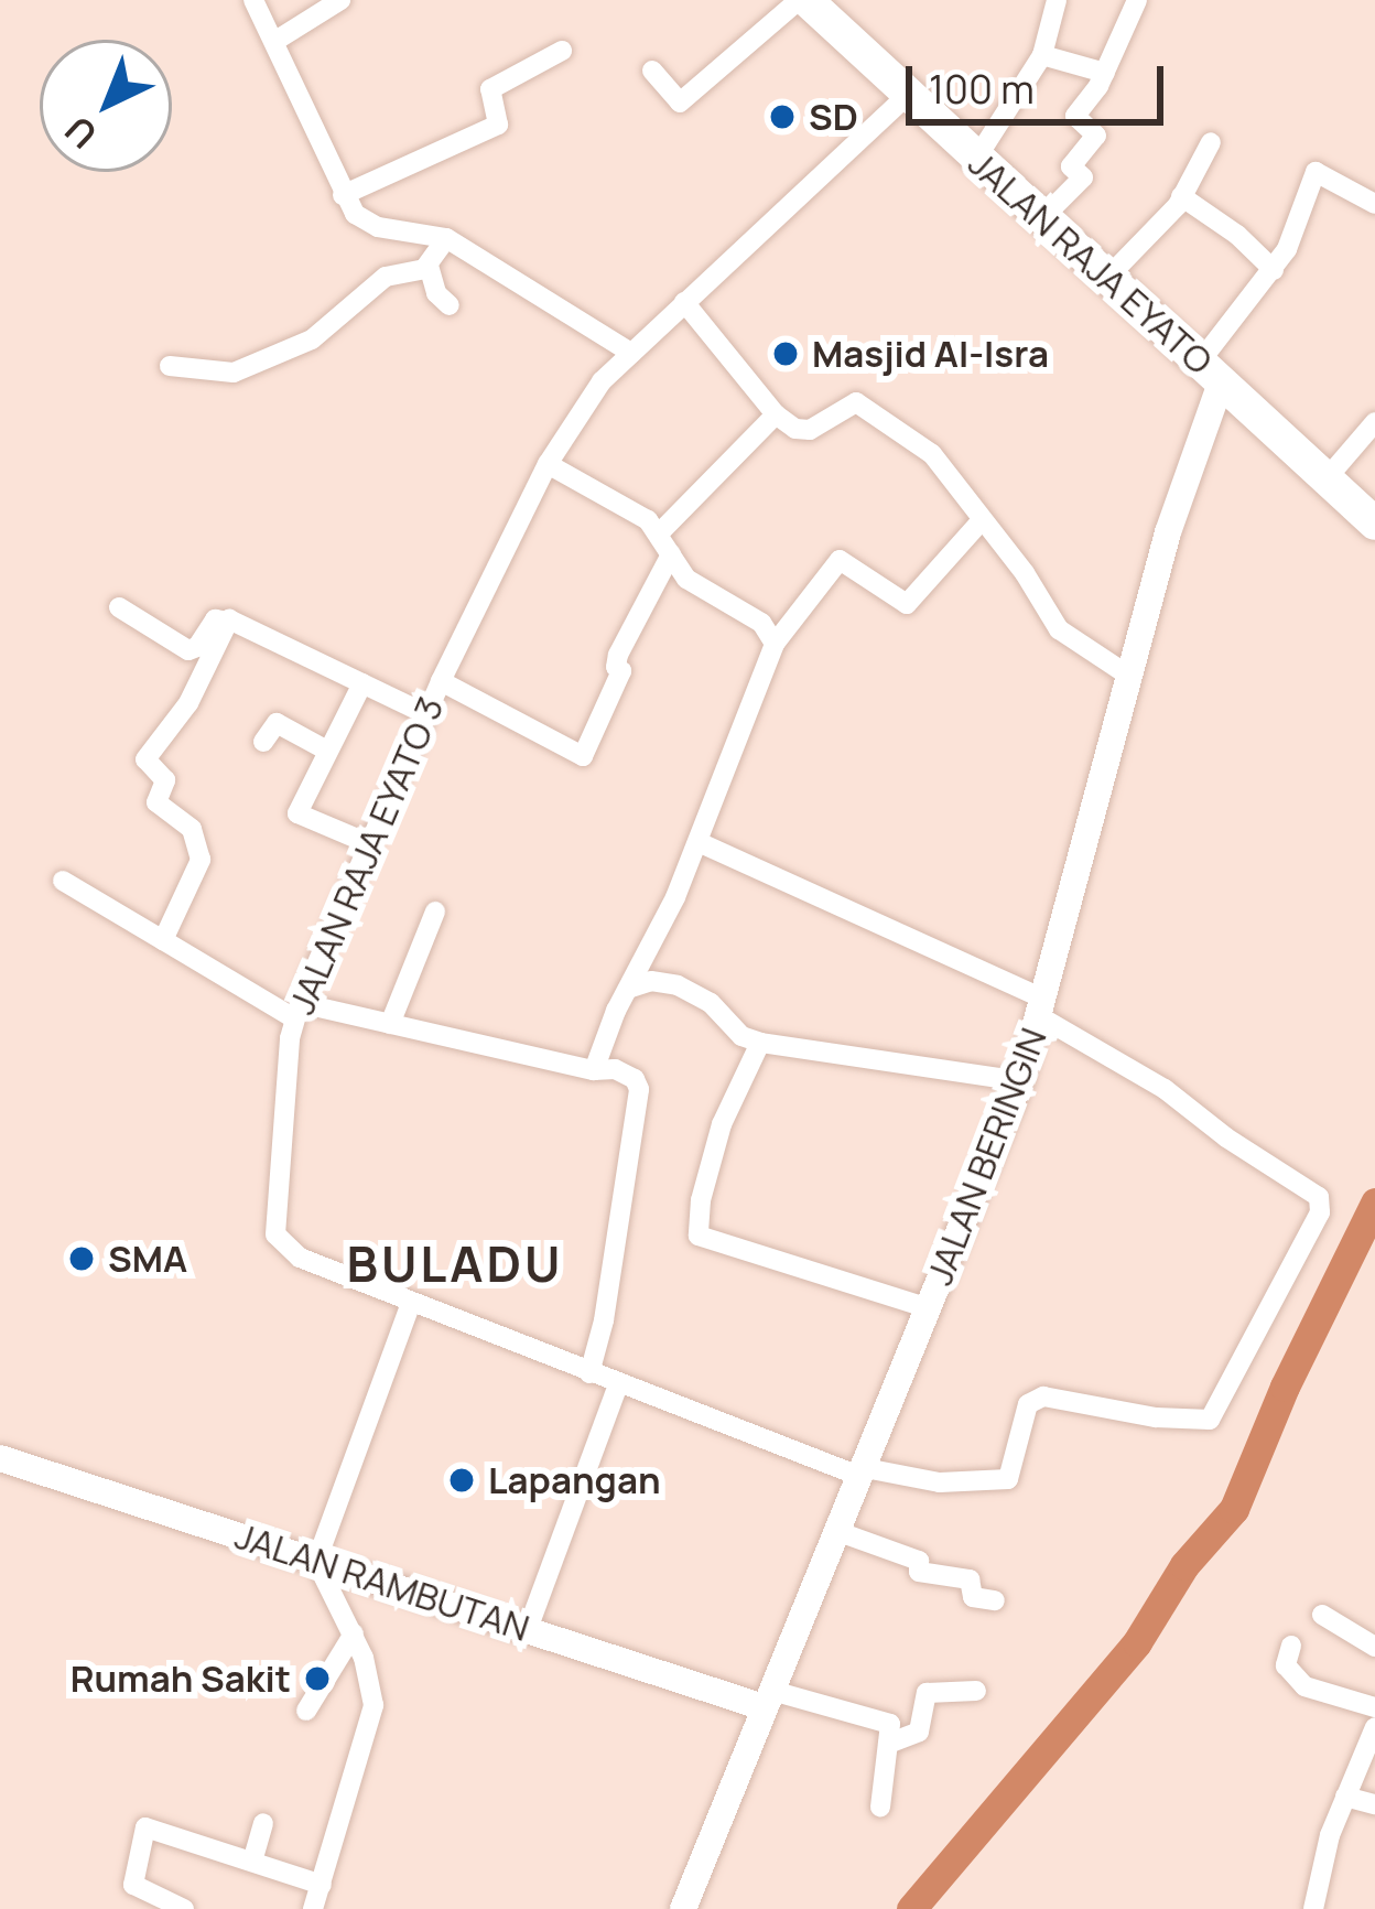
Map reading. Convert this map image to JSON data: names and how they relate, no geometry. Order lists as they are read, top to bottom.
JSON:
{
  "streets": {
    "main road": ["JALAN RAJA EYATO"],
    "street": ["JALAN RAJA EYATO 3", "JALAN BERINGIN", "JALAN RAMBUTAN"]
  },
  "crossings": [
    ["JALAN RAJA EYATO", "JALAN RAJA EYATO 3"],
    ["JALAN RAJA EYATO", "JALAN BERINGIN"],
    ["JALAN RAJA EYATO 3", "JALAN BERINGIN"],
    ["JALAN BERINGIN", "JALAN RAMBUTAN"]
  ],
  "districts": ["BULADU"],
  "places": [
    "SD",
    "Masjid Al-Isra",
    "SMA",
    "Lapangan",
    "Rumah Sakit"
  ],
  "scale_bar": "100 m",
  "north": "bottom left"
}
